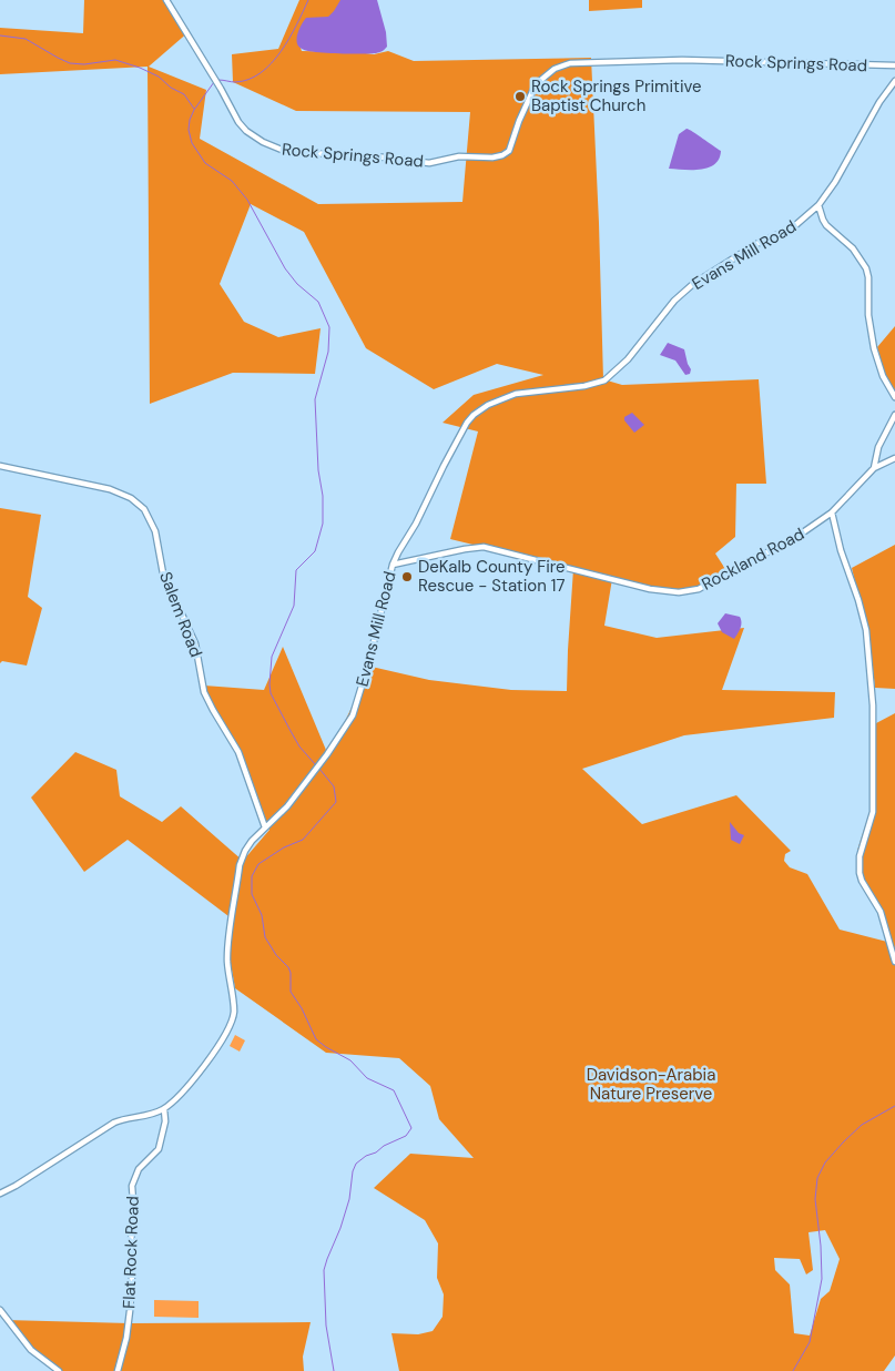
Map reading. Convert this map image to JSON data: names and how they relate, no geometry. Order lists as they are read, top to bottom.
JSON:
{
  "streets": {
    "street": [
      "Rock Springs Road",
      "Evans Mill Road",
      "Rockland Road",
      "Salem Road",
      "Flat Rock Road"
    ]
  },
  "crossings": [
    ["Evans Mill Road", "Rockland Road"],
    ["Evans Mill Road", "Salem Road"],
    ["Evans Mill Road", "Flat Rock Road"]
  ],
  "parks": ["Davidson-Arabia Nature Preserve"],
  "places": ["Rock Springs Primitive Baptist Church", "DeKalb County Fire Rescue - Station 17"]
}
